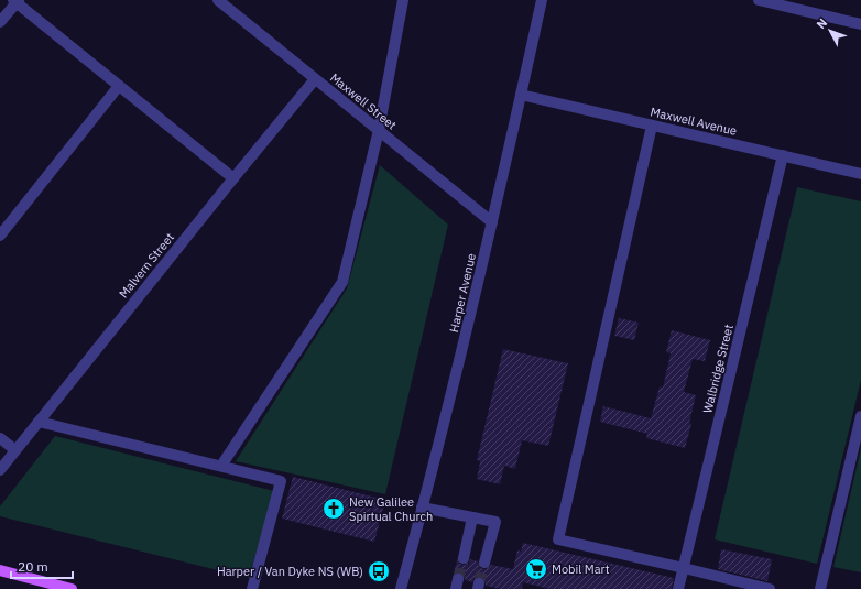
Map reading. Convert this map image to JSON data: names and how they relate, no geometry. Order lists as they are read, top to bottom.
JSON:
{
  "streets": {
    "street": [
      "Maxwell Street",
      "Maxwell Avenue",
      "Malvern Street",
      "Harper Avenue",
      "Walbridge Street"
    ]
  },
  "crossings": [
    ["Maxwell Street", "Malvern Street"],
    ["Maxwell Street", "Harper Avenue"],
    ["Maxwell Avenue", "Harper Avenue"],
    ["Maxwell Avenue", "Walbridge Street"]
  ],
  "places": {
    "church": ["New Galilee Spirtual Church"],
    "supermarket": ["Mobil Mart"],
    "bus stop": ["Harper / Van Dyke NS (WB)"]
  },
  "scale_bar": "20 m",
  "north": "top left"
}
